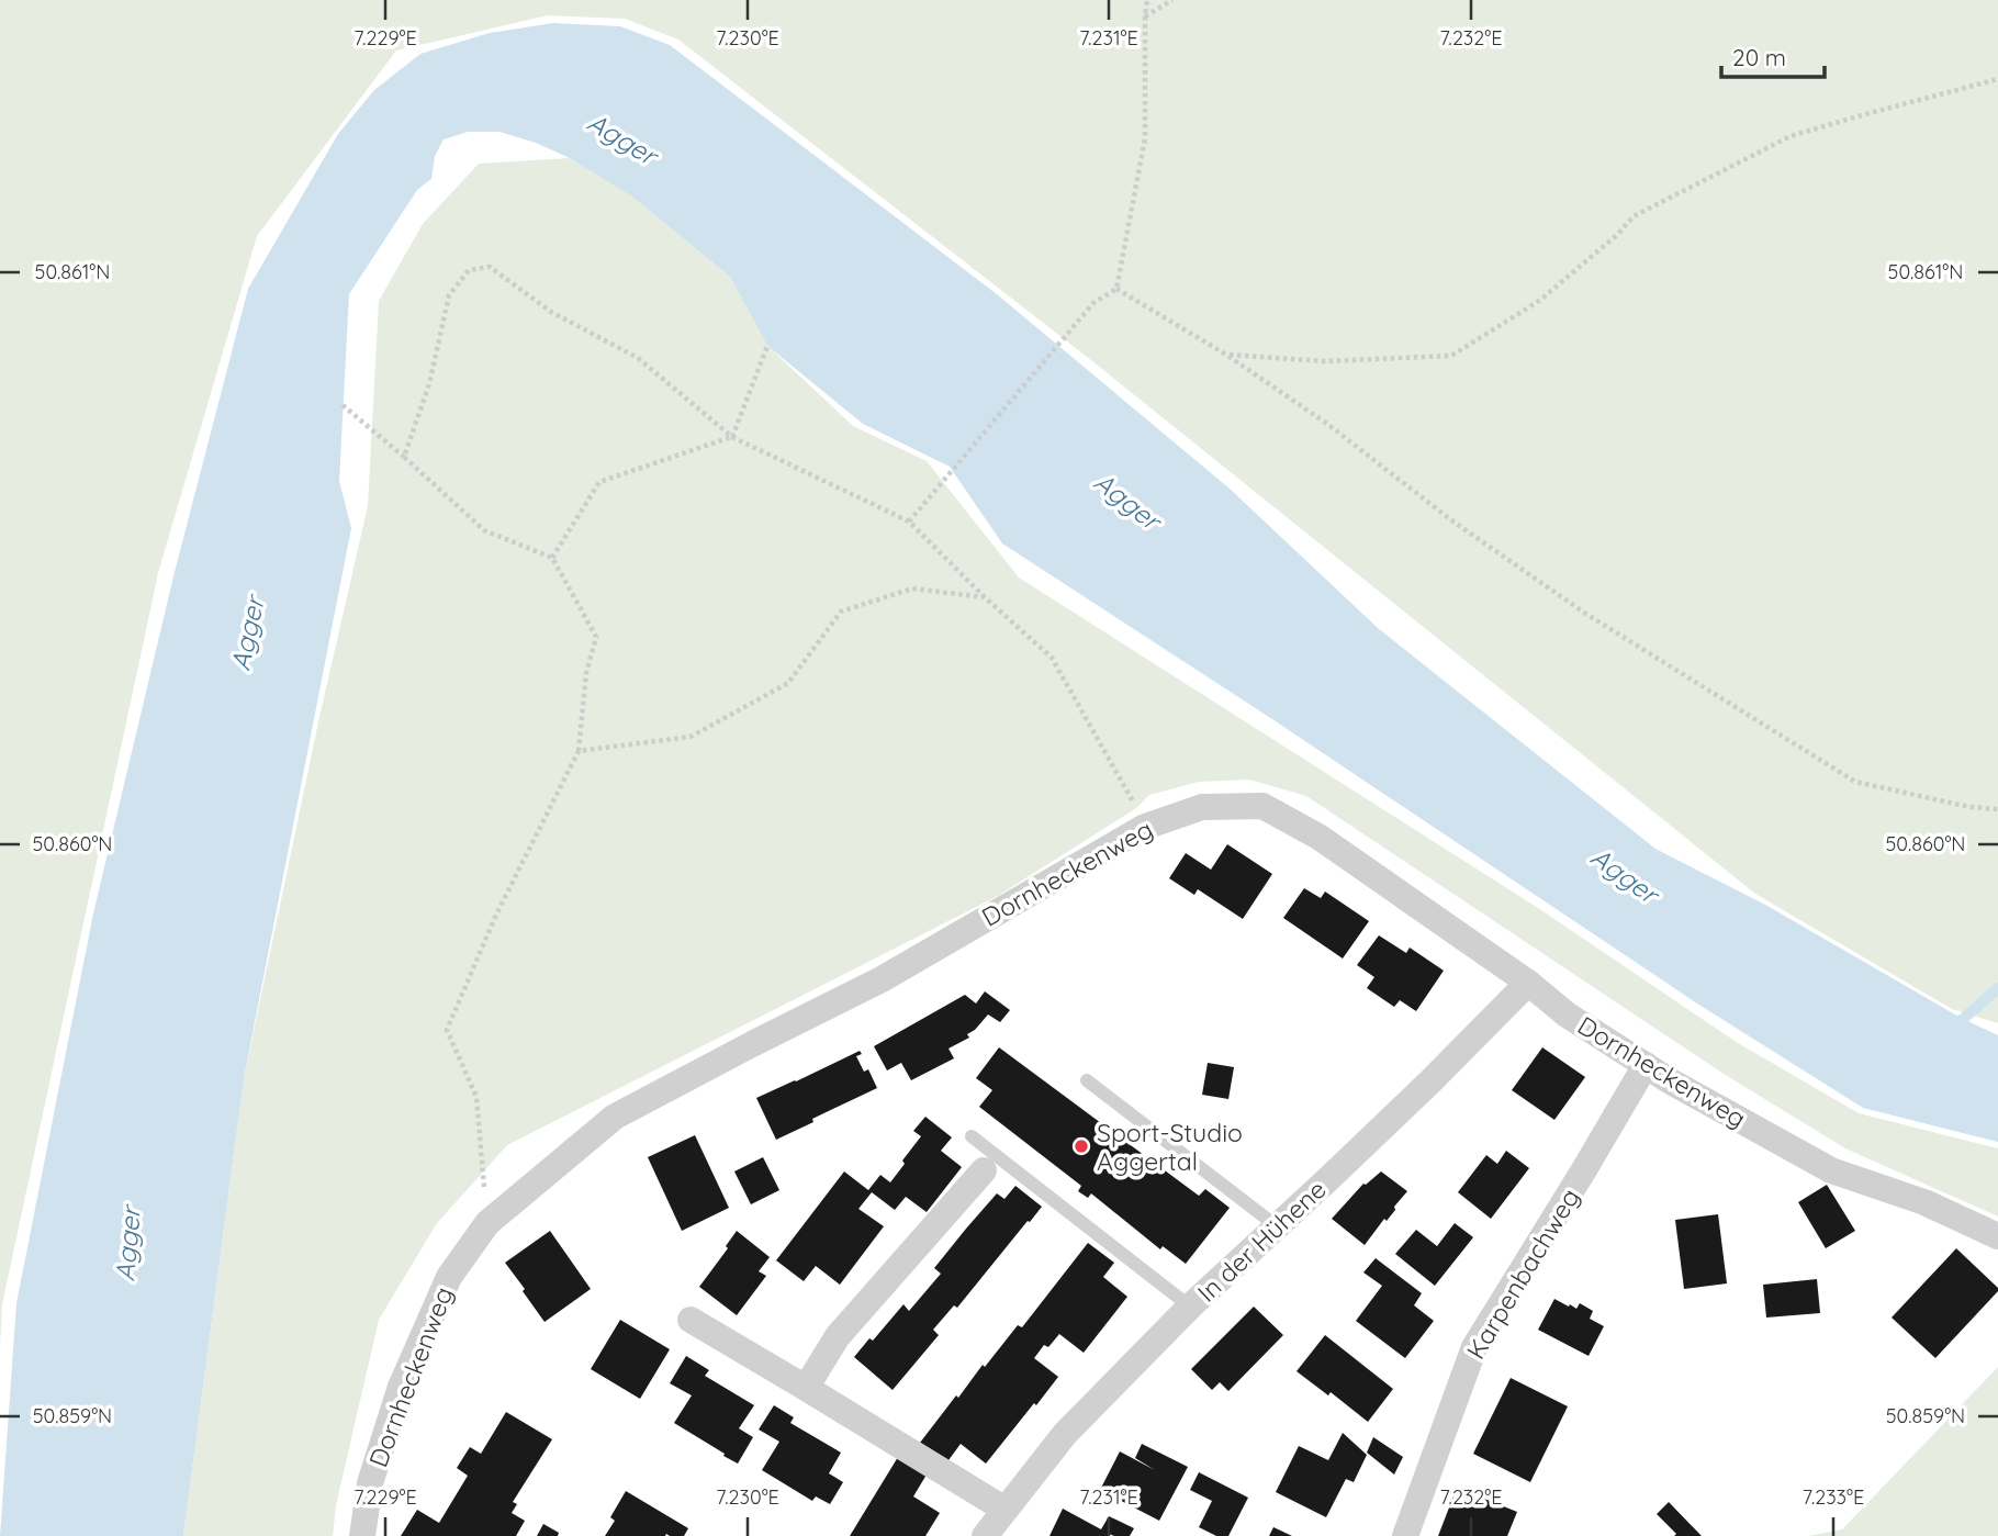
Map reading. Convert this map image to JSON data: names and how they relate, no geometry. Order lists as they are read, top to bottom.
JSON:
{
  "streets": {
    "street": ["Dornheckenweg", "In der Hühene", "Karpenbachweg"]
  },
  "crossings": [
    ["Dornheckenweg", "In der Hühene"],
    ["Dornheckenweg", "Karpenbachweg"]
  ],
  "water": ["Agger"],
  "places": ["Sport-Studio Aggertal"],
  "scale_bar": "20 m",
  "coordinates": [
    "7.229°E",
    "7.230°E",
    "7.231°E",
    "7.232°E",
    "50.861°N",
    "50.860°N",
    "50.859°N",
    "7.233°E"
  ]
}
